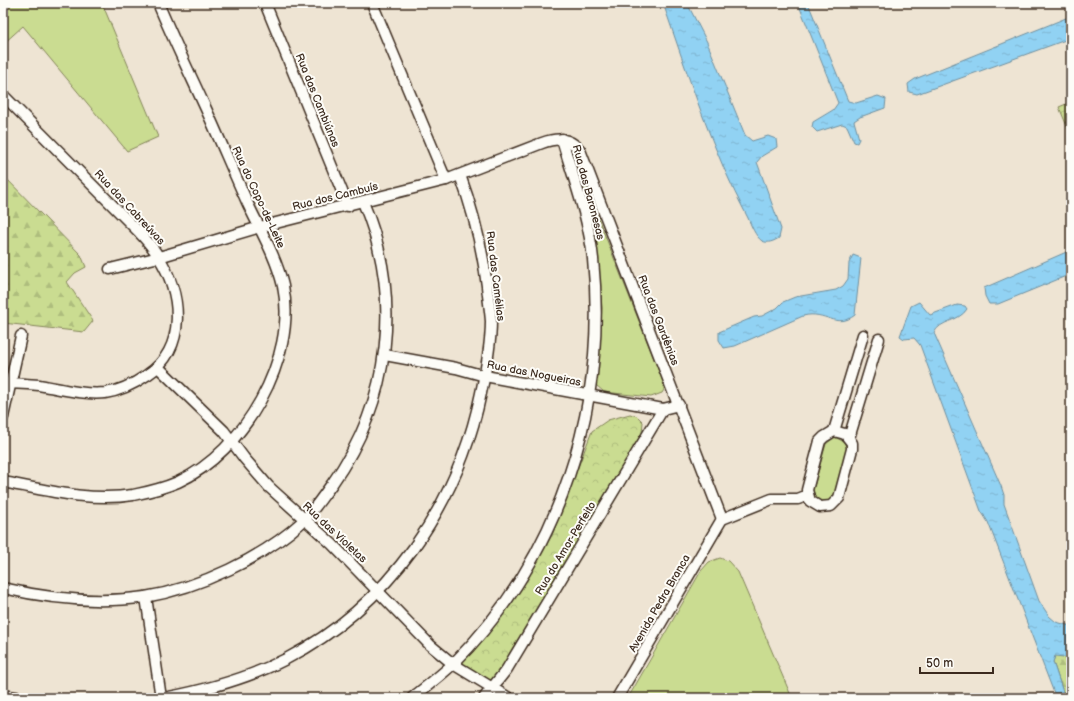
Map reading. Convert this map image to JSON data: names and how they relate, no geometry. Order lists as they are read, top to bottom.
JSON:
{
  "streets": {
    "street": [
      "Rua das Cambiúnas",
      "Rua das Baronesas",
      "Rua dos Cambuís",
      "Rua do Copo-de-Leite",
      "Rua das Cabreúvas",
      "Rua das Camélias",
      "Rua das Gardênias",
      "Rua das Nogueiras",
      "Rua das Violetas",
      "Rua do Amor-Perfeito",
      "Avenida Pedra Branca"
    ]
  },
  "crossings": [
    ["Rua das Cambiúnas", "Rua dos Cambuís"],
    ["Rua das Baronesas", "Rua dos Cambuís"],
    ["Rua das Baronesas", "Rua das Gardênias"],
    ["Rua das Baronesas", "Rua das Nogueiras"],
    ["Rua das Baronesas", "Rua das Violetas"],
    ["Rua dos Cambuís", "Rua do Copo-de-Leite"],
    ["Rua dos Cambuís", "Rua das Cabreúvas"],
    ["Rua dos Cambuís", "Rua das Camélias"],
    ["Rua dos Cambuís", "Rua das Gardênias"],
    ["Rua do Copo-de-Leite", "Rua das Violetas"],
    ["Rua das Cabreúvas", "Rua das Violetas"],
    ["Rua das Camélias", "Rua das Nogueiras"],
    ["Rua das Camélias", "Rua das Violetas"],
    ["Rua das Gardênias", "Rua das Nogueiras"],
    ["Rua das Gardênias", "Avenida Pedra Branca"],
    ["Rua das Nogueiras", "Rua do Amor-Perfeito"],
    ["Rua das Violetas", "Rua do Amor-Perfeito"]
  ],
  "scale_bar": "50 m"
}
